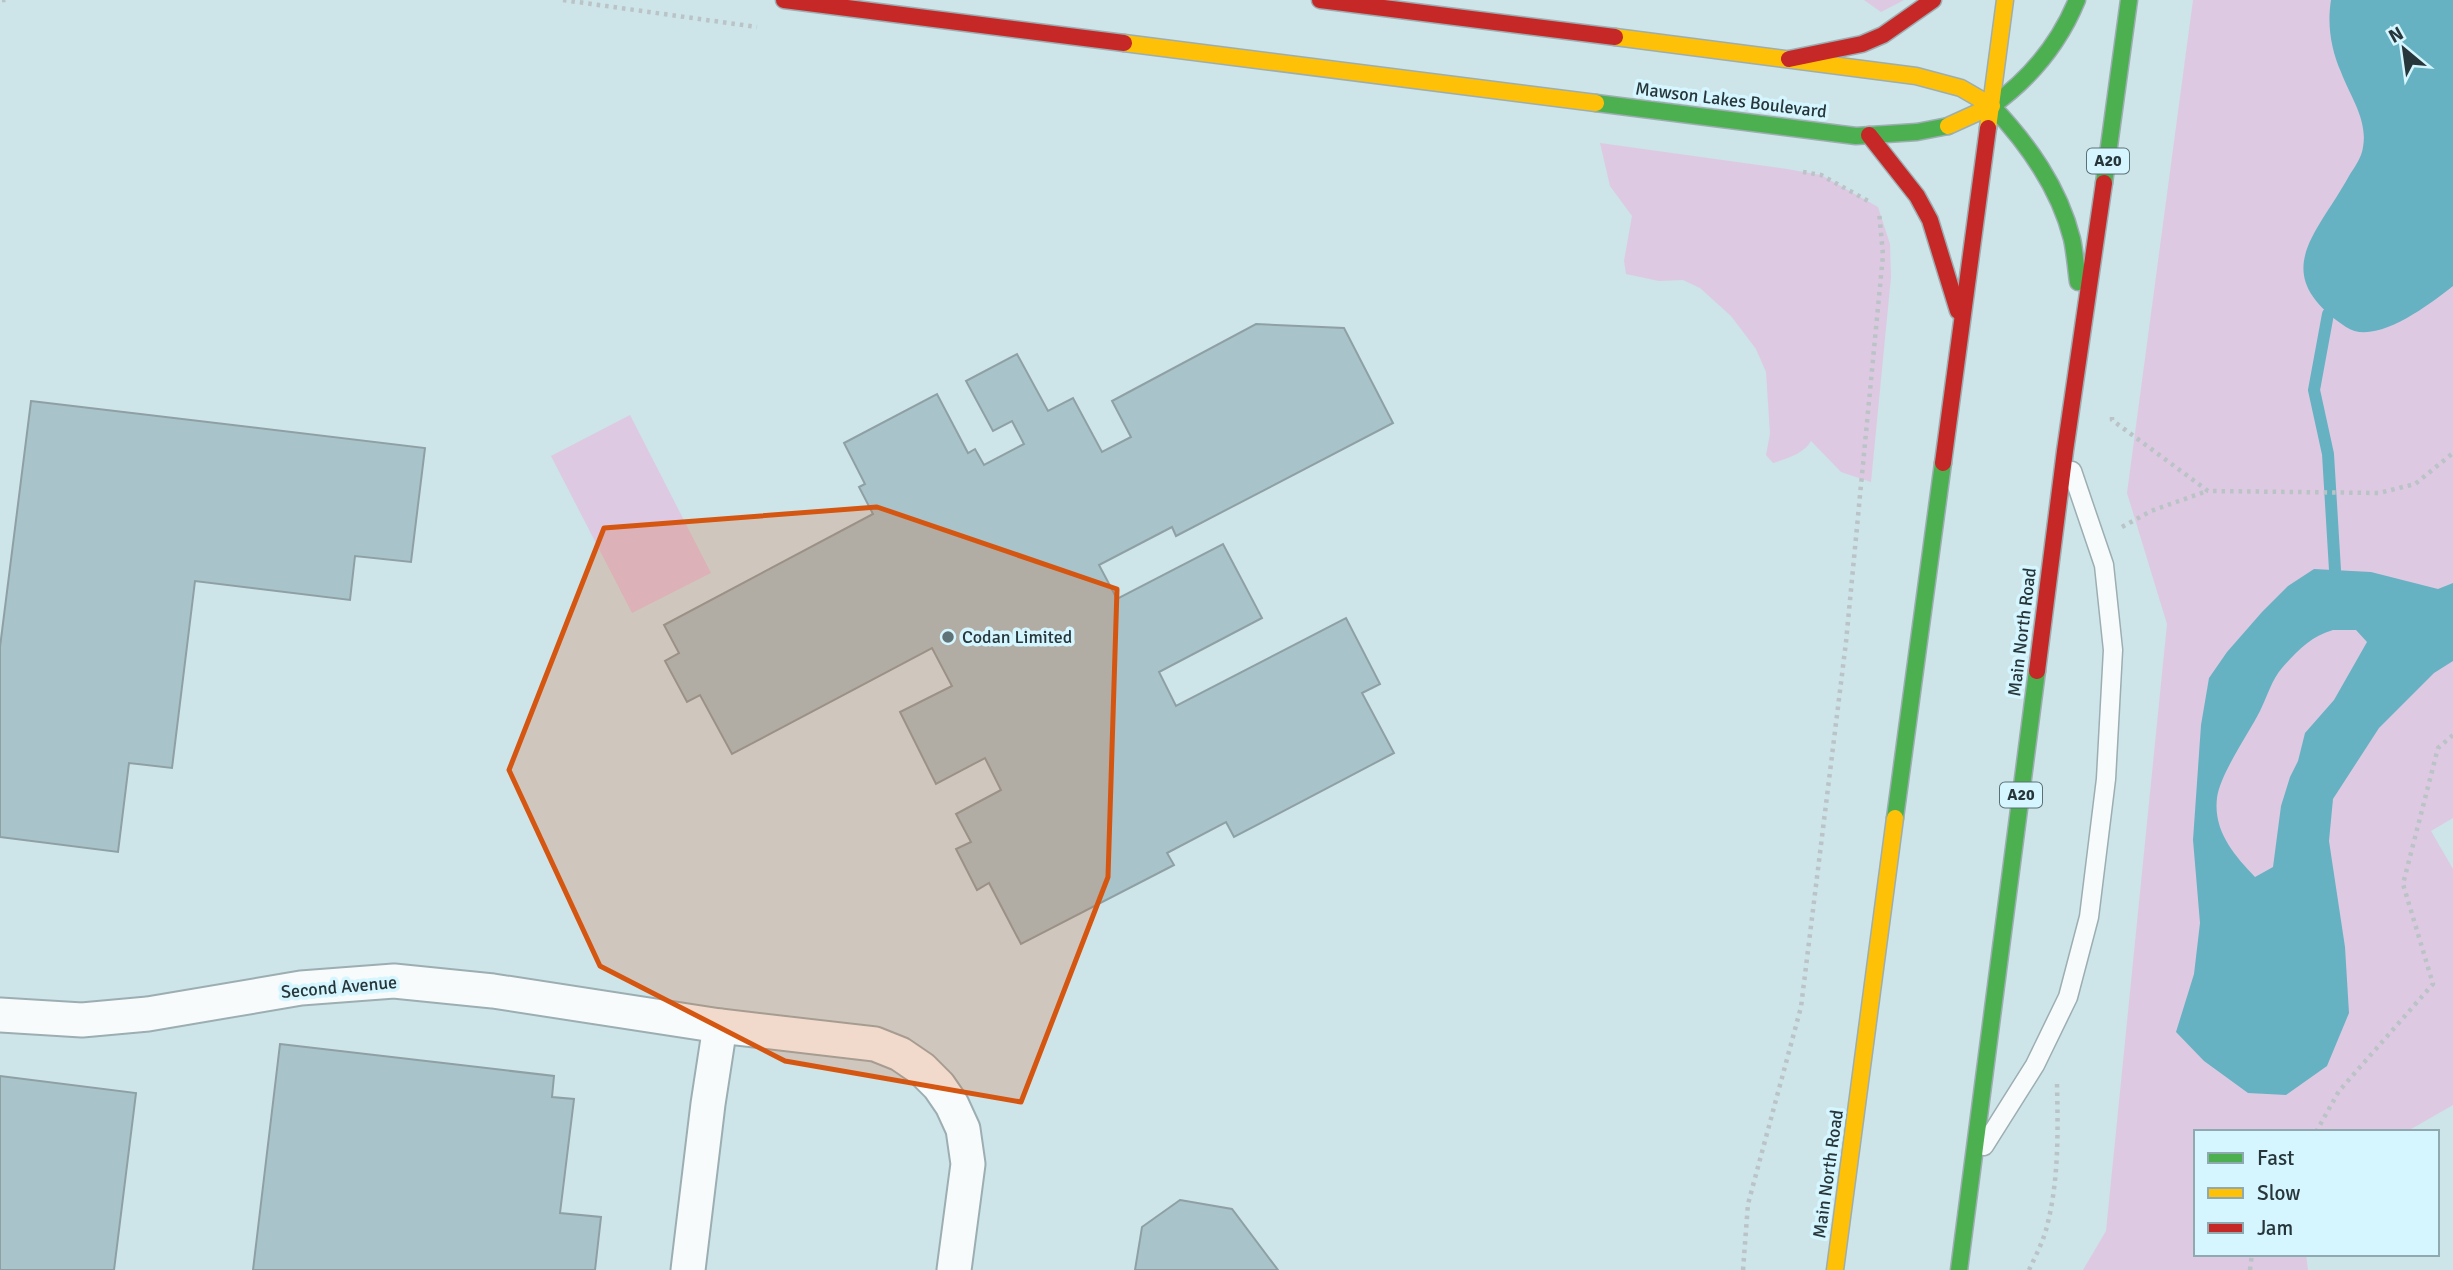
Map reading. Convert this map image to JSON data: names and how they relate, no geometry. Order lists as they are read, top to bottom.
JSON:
{
  "streets": {
    "main road": ["Mawson Lakes Boulevard", "A20", "Main North Road"],
    "street": ["Second Avenue"]
  },
  "crossings": [
    ["Mawson Lakes Boulevard", "Main North Road"]
  ],
  "places": ["Codan Limited"],
  "legend": ["Fast", "Slow", "Jam"],
  "north": "top left"
}
